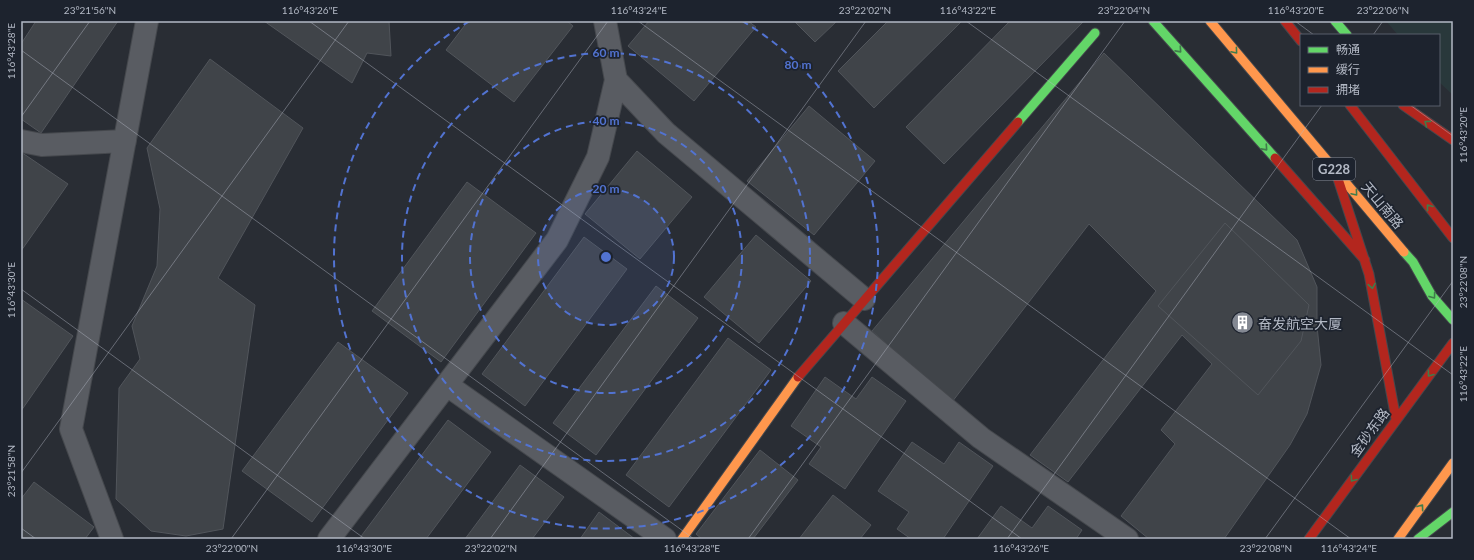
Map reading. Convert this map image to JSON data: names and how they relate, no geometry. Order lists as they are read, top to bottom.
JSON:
{
  "streets": {
    "main road": ["G228", "天山南路", "金砂东路"]
  },
  "places": {
    "building": ["奋发航空大厦"]
  },
  "legend": ["畅通", "缓行", "拥堵"],
  "coordinates": [
    "23°21'56\"N",
    "116°43'26\"E",
    "116°43'24\"E",
    "23°22'02\"N",
    "116°43'22\"E",
    "23°22'04\"N",
    "116°43'20\"E",
    "23°22'06\"N",
    "116°43'28\"E",
    "23°22'08\"N",
    "116°43'30\"E",
    "23°21'58\"N",
    "23°22'00\"N"
  ],
  "rings": [
    "60 m",
    "80 m",
    "40 m",
    "20 m"
  ]
}
